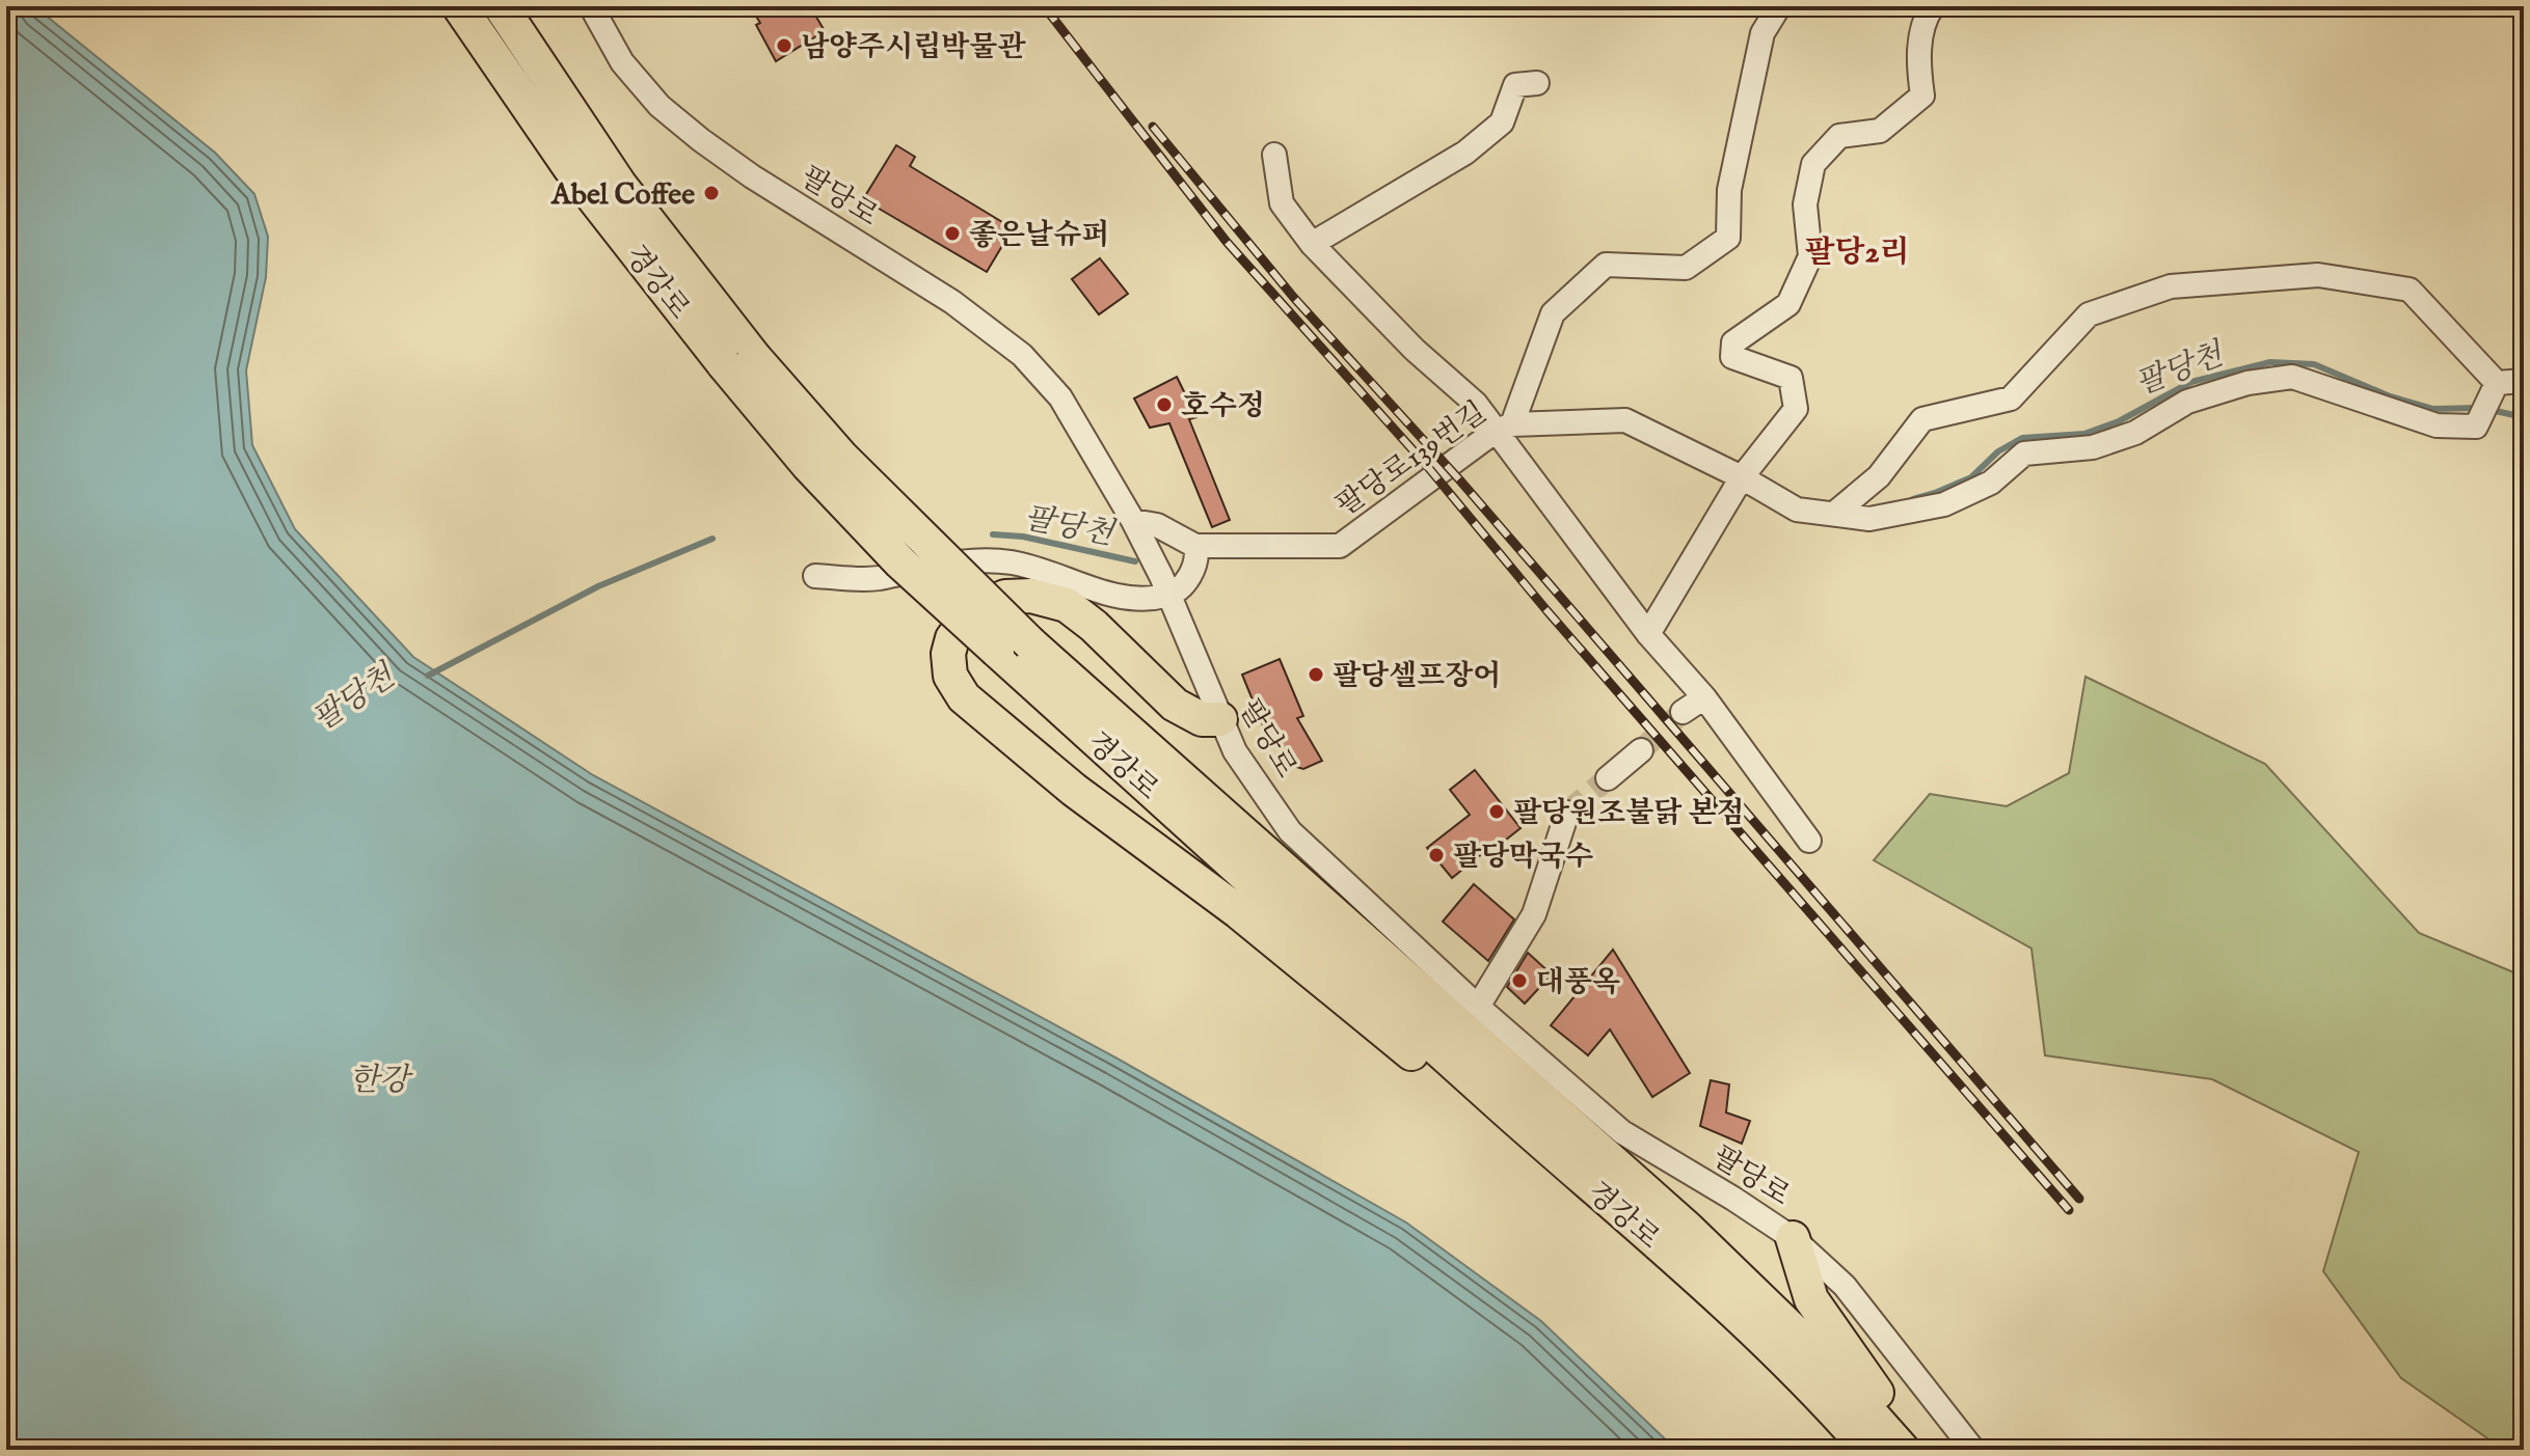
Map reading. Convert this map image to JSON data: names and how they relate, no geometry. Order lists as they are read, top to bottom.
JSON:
{
  "streets": {
    "highway": ["경강로"],
    "street": ["팔당로", "팔당로139번길"]
  },
  "districts": ["팔당2리"],
  "water": ["팔당천", "한강"],
  "places": [
    "남양주시립박물관",
    "Abel Coffee",
    "좋은날슈퍼",
    "호수정",
    "팔당셀프장어",
    "팔당원조불닭 본점",
    "팔당막국수",
    "대풍옥"
  ]
}
